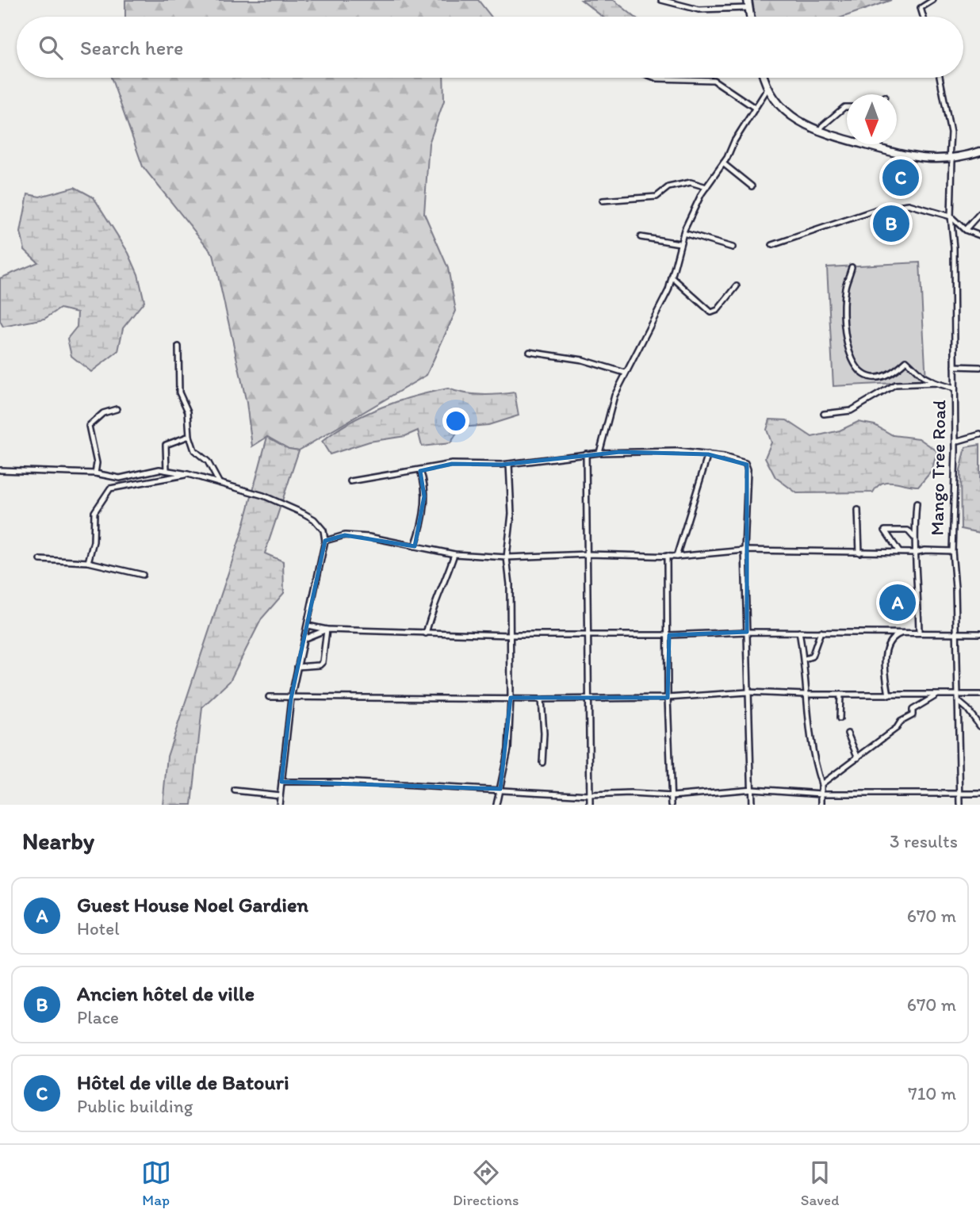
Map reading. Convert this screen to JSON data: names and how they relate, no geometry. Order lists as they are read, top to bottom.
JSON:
{
  "streets": {
    "street": ["Mango Tree Road"]
  },
  "north": "bottom",
  "page": {
    "search": "Search here",
    "pins": ["C", "B", "A"],
    "heading": ["Nearby", "3 results"],
    "list": [
      {
        "mark": "A",
        "name": "Guest House Noel Gardien",
        "note": "Hotel",
        "value": "670 m"
      },
      {
        "mark": "B",
        "name": "Ancien hôtel de ville",
        "note": "Place",
        "value": "670 m"
      },
      {
        "mark": "C",
        "name": "Hôtel de ville de Batouri",
        "note": "Public building",
        "value": "710 m"
      }
    ],
    "nav": ["Map", "Directions", "Saved"]
  }
}
